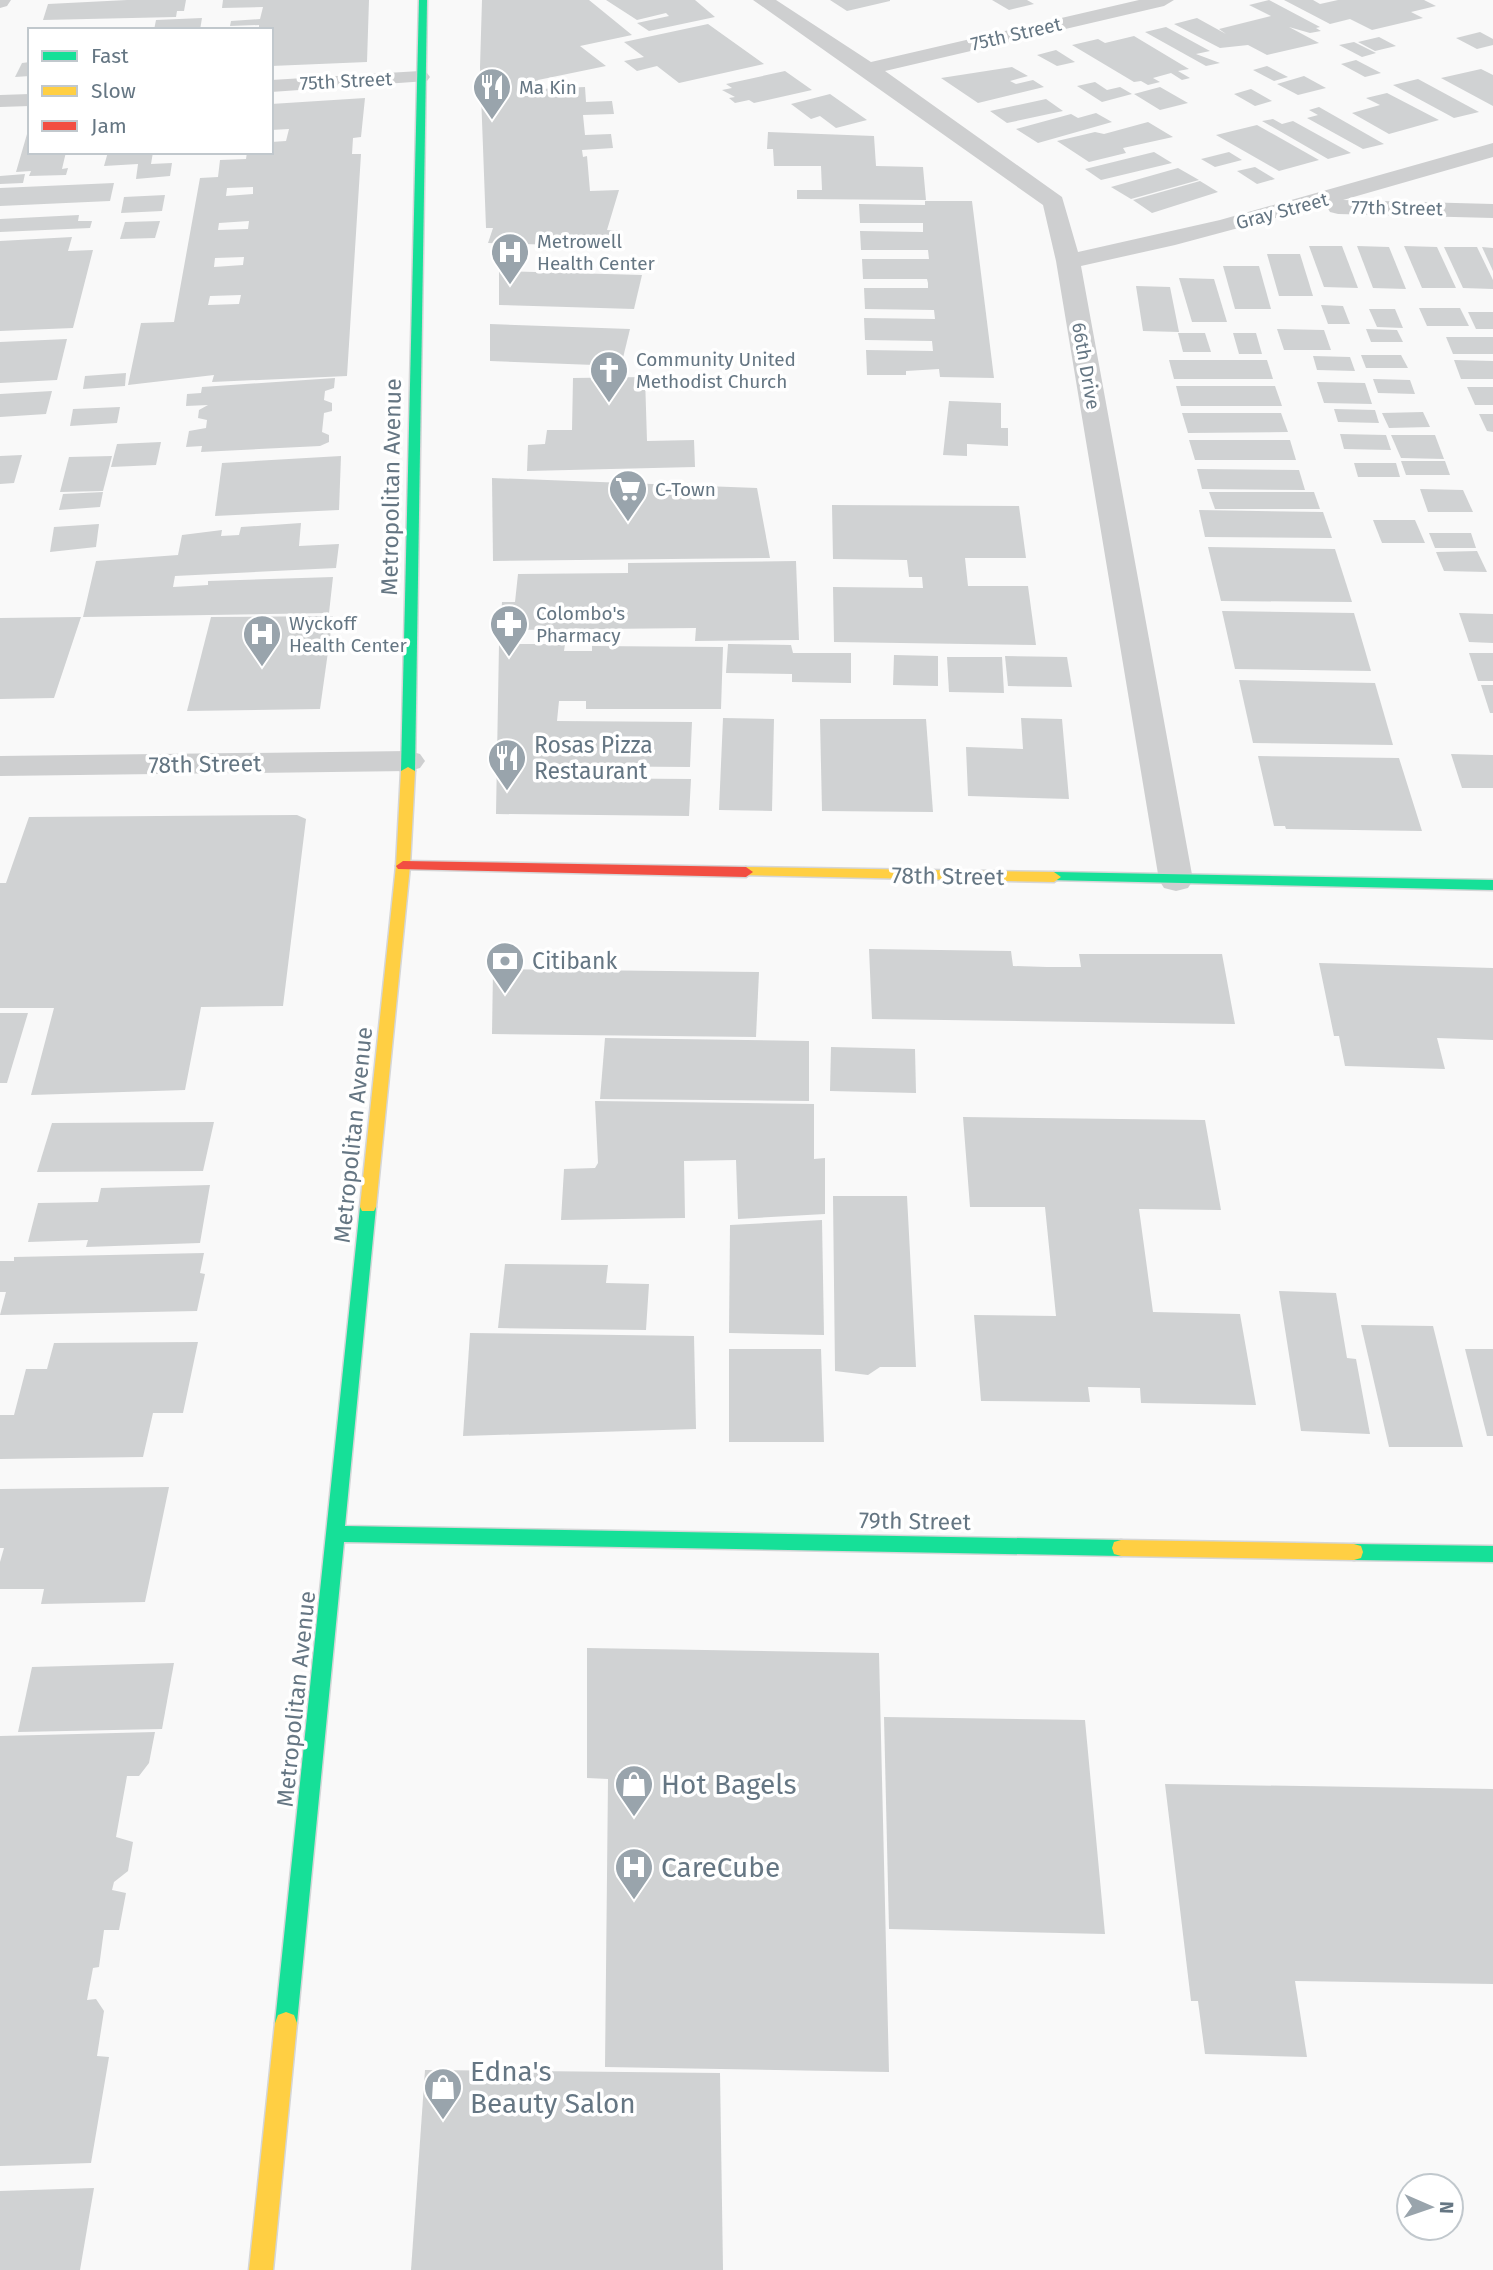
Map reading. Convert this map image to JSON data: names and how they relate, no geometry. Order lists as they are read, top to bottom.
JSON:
{
  "streets": {
    "main road": ["Metropolitan Avenue", "78th Street", "79th Street"],
    "street": [
      "75th Street",
      "77th Street",
      "Gray Street",
      "66th Drive"
    ]
  },
  "crossings": [
    ["75th Street", "66th Drive"],
    ["75th Street", "Metropolitan Avenue"],
    ["77th Street", "Gray Street"],
    ["Gray Street", "66th Drive"],
    ["66th Drive", "78th Street"],
    ["Metropolitan Avenue", "78th Street"],
    ["Metropolitan Avenue", "79th Street"]
  ],
  "places": {
    "restaurant": ["Ma Kin", "Rosas Pizza Restaurant"],
    "hospital": ["Metrowell Health Center", "Wyckoff Health Center", "CareCube"],
    "church": ["Community United Methodist Church"],
    "supermarket": ["C-Town"],
    "pharmacy": ["Colombo's Pharmacy"],
    "bank": ["Citibank"],
    "shop": ["Hot Bagels", "Edna's Beauty Salon"]
  },
  "legend": ["Fast", "Slow", "Jam"],
  "north": "right"
}
